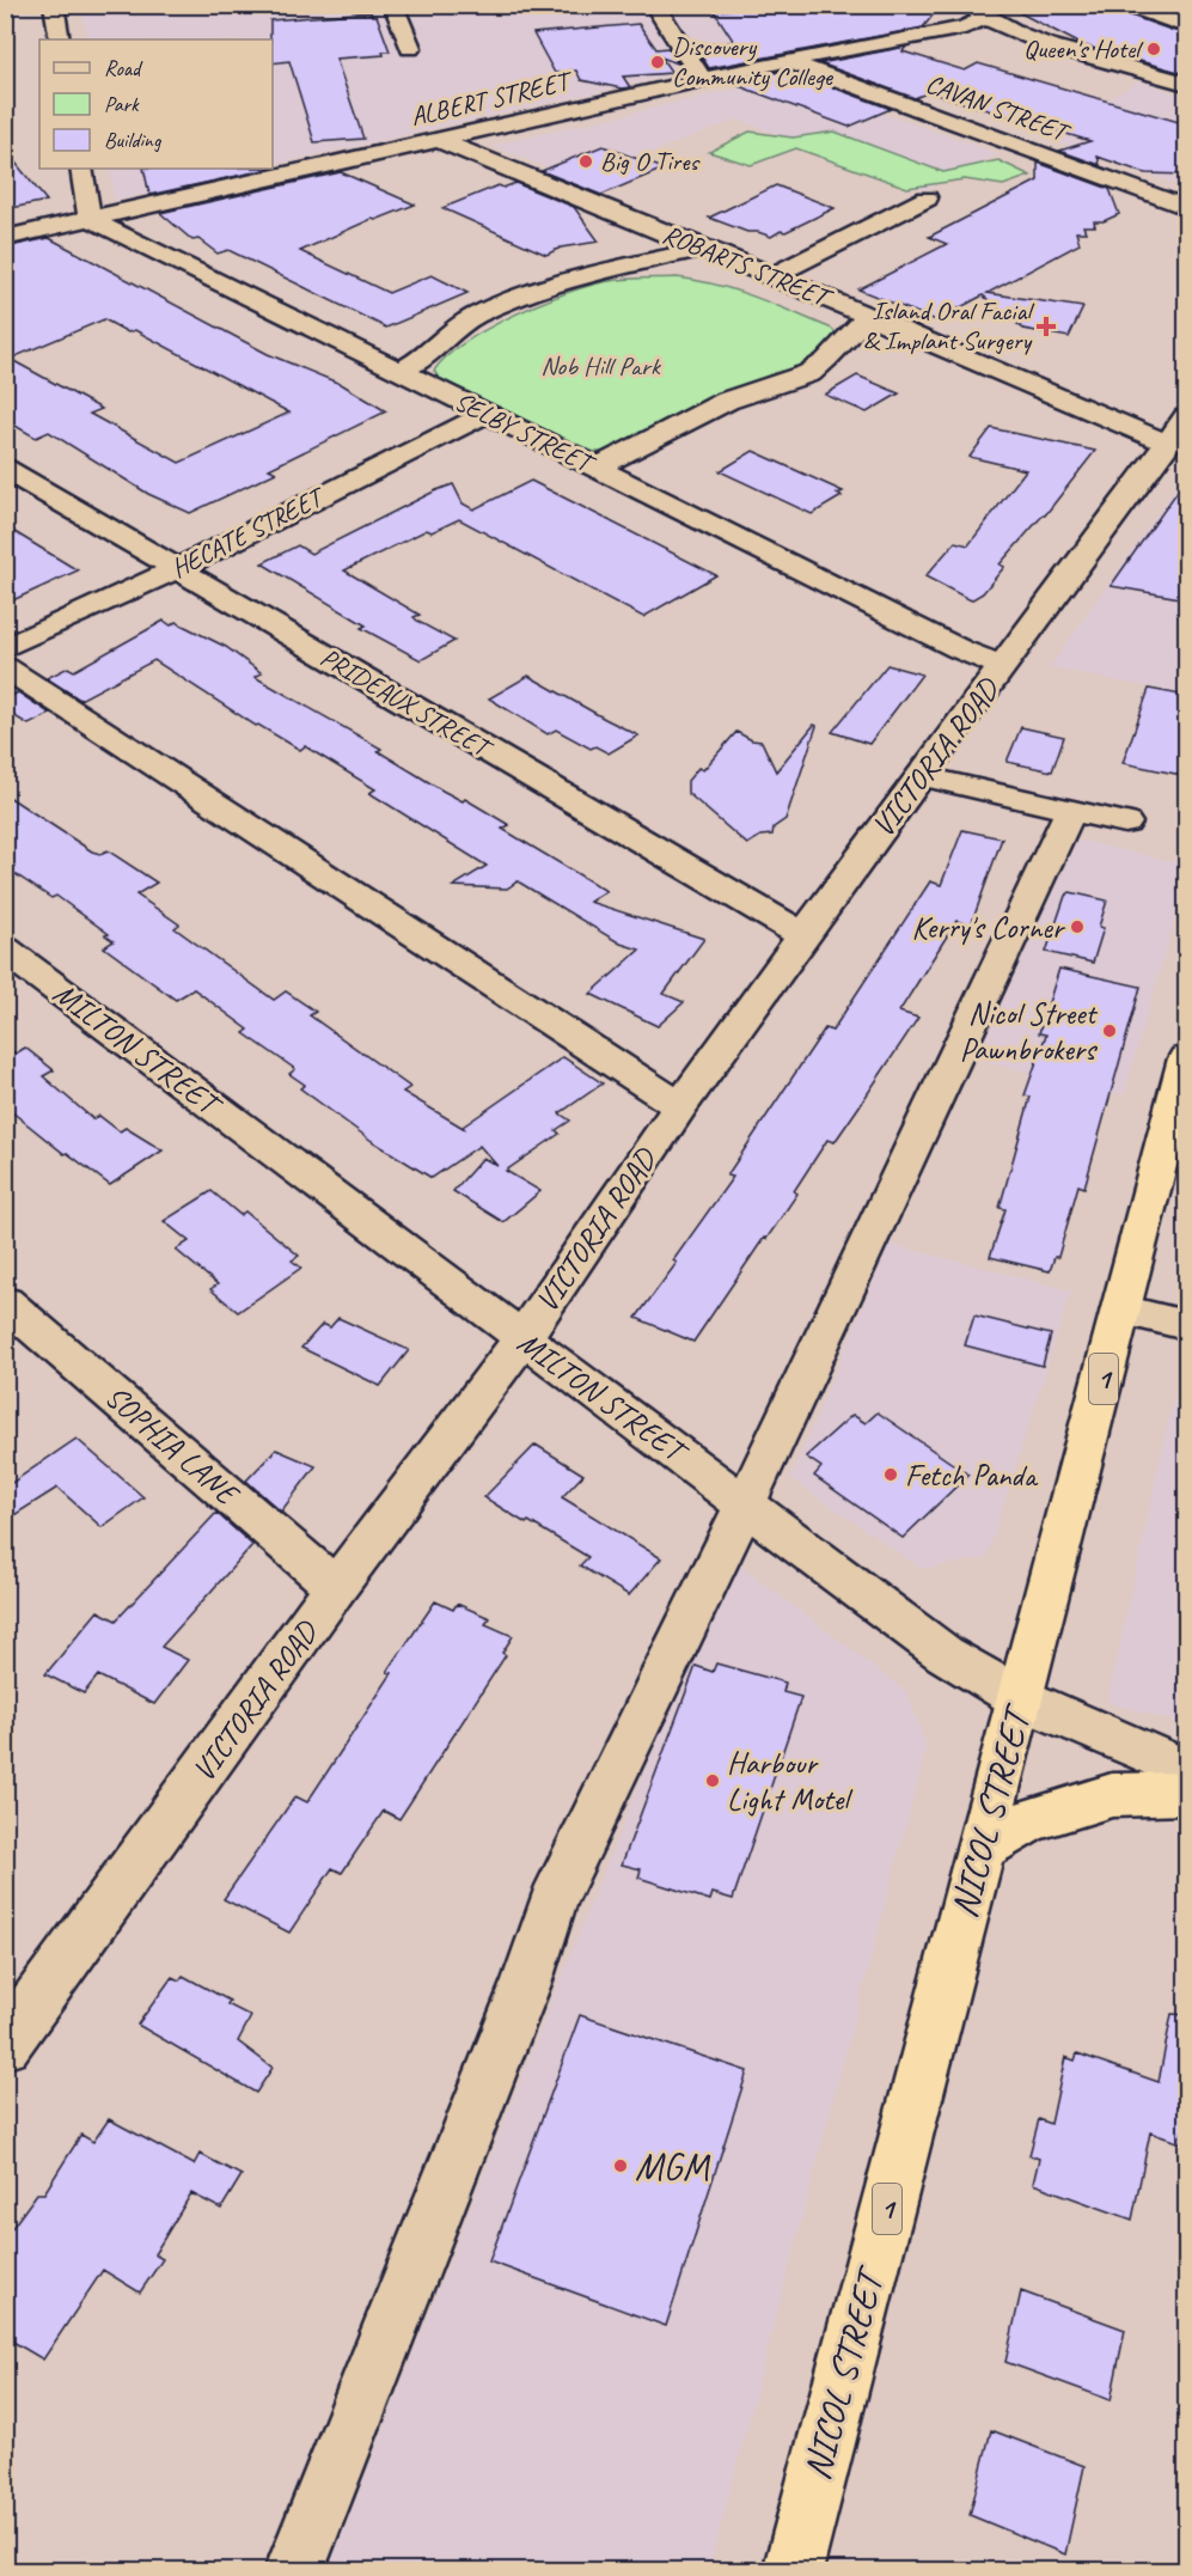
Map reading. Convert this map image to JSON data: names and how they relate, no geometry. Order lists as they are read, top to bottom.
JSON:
{
  "streets": {
    "highway": ["1", "NICOL STREET"],
    "street": [
      "ALBERT STREET",
      "CAVAN STREET",
      "ROBARTS STREET",
      "SELBY STREET",
      "HECATE STREET",
      "PRIDEAUX STREET",
      "VICTORIA ROAD",
      "MILTON STREET",
      "SOPHIA LANE"
    ]
  },
  "crossings": [
    ["ALBERT STREET", "CAVAN STREET"],
    ["ALBERT STREET", "ROBARTS STREET"],
    ["ALBERT STREET", "SELBY STREET"],
    ["ROBARTS STREET", "VICTORIA ROAD"],
    ["SELBY STREET", "HECATE STREET"],
    ["SELBY STREET", "VICTORIA ROAD"],
    ["HECATE STREET", "PRIDEAUX STREET"],
    ["PRIDEAUX STREET", "VICTORIA ROAD"],
    ["VICTORIA ROAD", "MILTON STREET"],
    ["VICTORIA ROAD", "SOPHIA LANE"],
    ["MILTON STREET", "NICOL STREET"]
  ],
  "parks": ["Nob Hill Park"],
  "places": {
    "other": [
      "Queen's Hotel",
      "Discovery Community College",
      "Big O Tires",
      "Kerry's Corner",
      "Nicol Street Pawnbrokers",
      "Fetch Panda",
      "Harbour Light Motel",
      "MGM"
    ],
    "health": ["Island Oral Facial & Implant Surgery"]
  },
  "legend": ["Road", "Park", "Building"]
}
